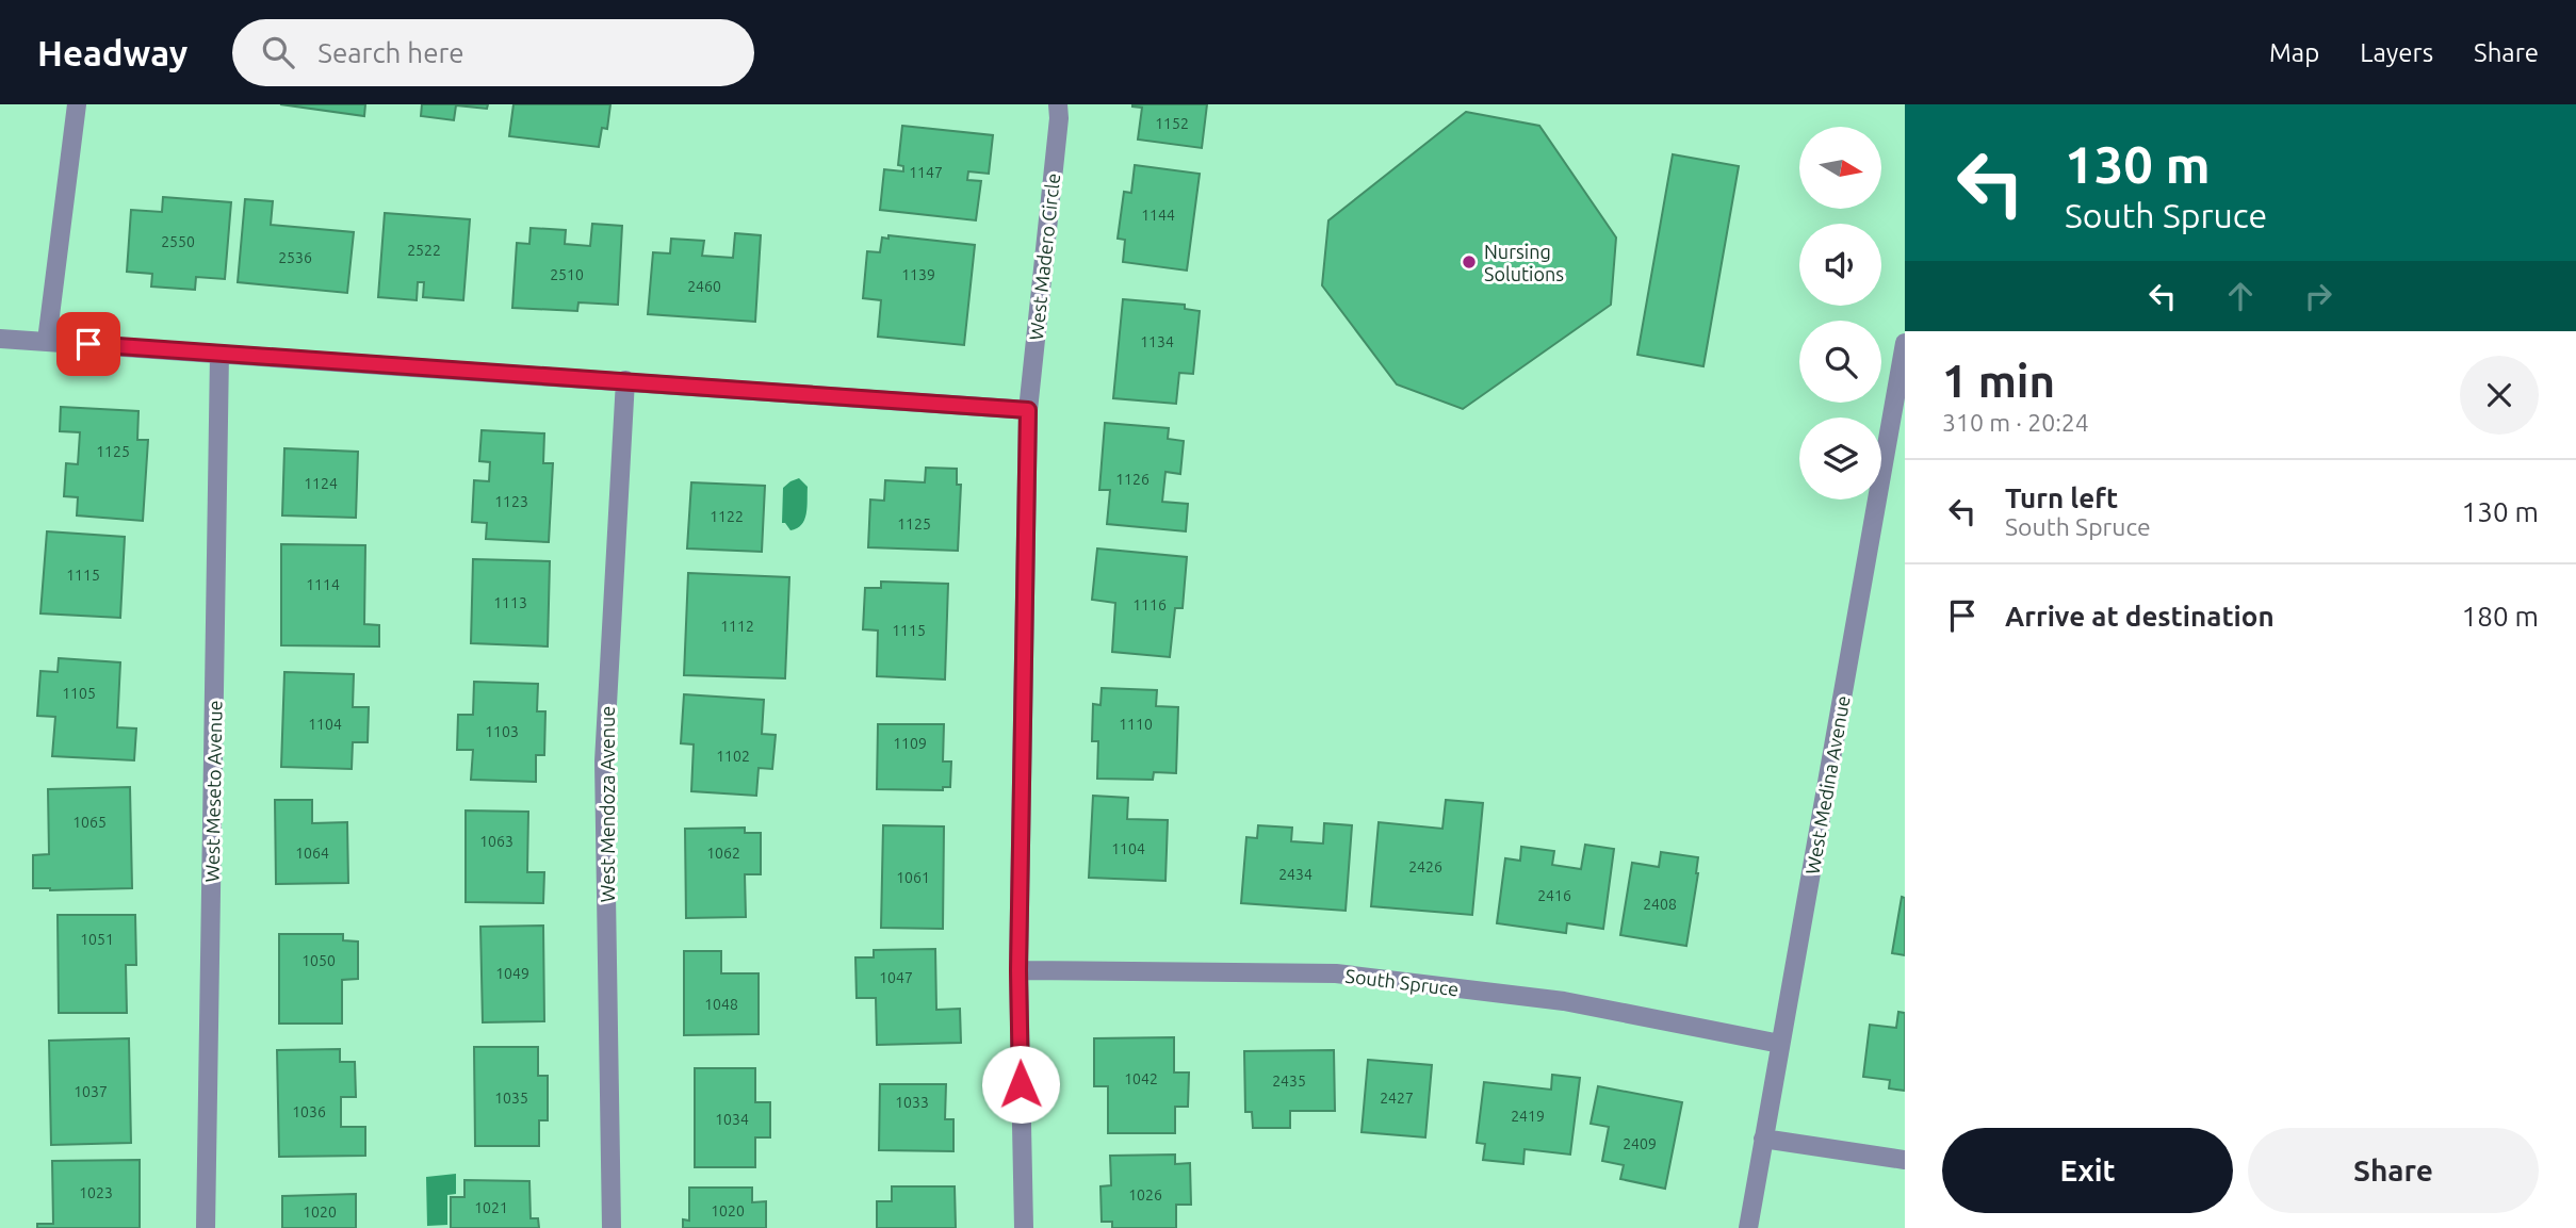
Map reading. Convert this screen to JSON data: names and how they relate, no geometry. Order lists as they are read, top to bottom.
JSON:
{
  "streets": {
    "street": [
      "West Madero Circle",
      "West Medina Avenue",
      "West Meseto Avenue",
      "West Mendoza Avenue",
      "South Spruce"
    ]
  },
  "crossings": [
    ["West Madero Circle", "South Spruce"],
    ["West Medina Avenue", "South Spruce"]
  ],
  "places": ["Nursing Solutions"],
  "house_numbers": [
    "1152",
    "1147",
    "1144",
    "2550",
    "2522",
    "2536",
    "2510",
    "1139",
    "2460",
    "1134",
    "1125",
    "1126",
    "1124",
    "1123",
    "1122",
    "1125",
    "1115",
    "1114",
    "1113",
    "1116",
    "1112",
    "1115",
    "1105",
    "1104",
    "1110",
    "1103",
    "1109",
    "1102",
    "1065",
    "1063",
    "1104",
    "1064",
    "1062",
    "2426",
    "2434",
    "1061",
    "2416",
    "2408",
    "1051",
    "1050",
    "1049",
    "1047",
    "1048",
    "1042",
    "2435",
    "1037",
    "1035",
    "2427",
    "1033",
    "1036",
    "2419",
    "1034",
    "2409",
    "1023",
    "1026",
    "1021",
    "1020",
    "1020"
  ],
  "north": "right",
  "page": {
    "header": "Headway",
    "search": "Search here",
    "nav": ["Map", "Layers", "Share"],
    "turn": ["130 m", "South Spruce"],
    "heading": ["1 min", "310 m · 20:24"],
    "list": [
      {
        "name": "Turn left",
        "note": "South Spruce",
        "value": "130 m"
      },
      {
        "name": "Arrive at destination",
        "value": "180 m"
      }
    ],
    "buttons": ["Exit", "Share"]
  }
}
